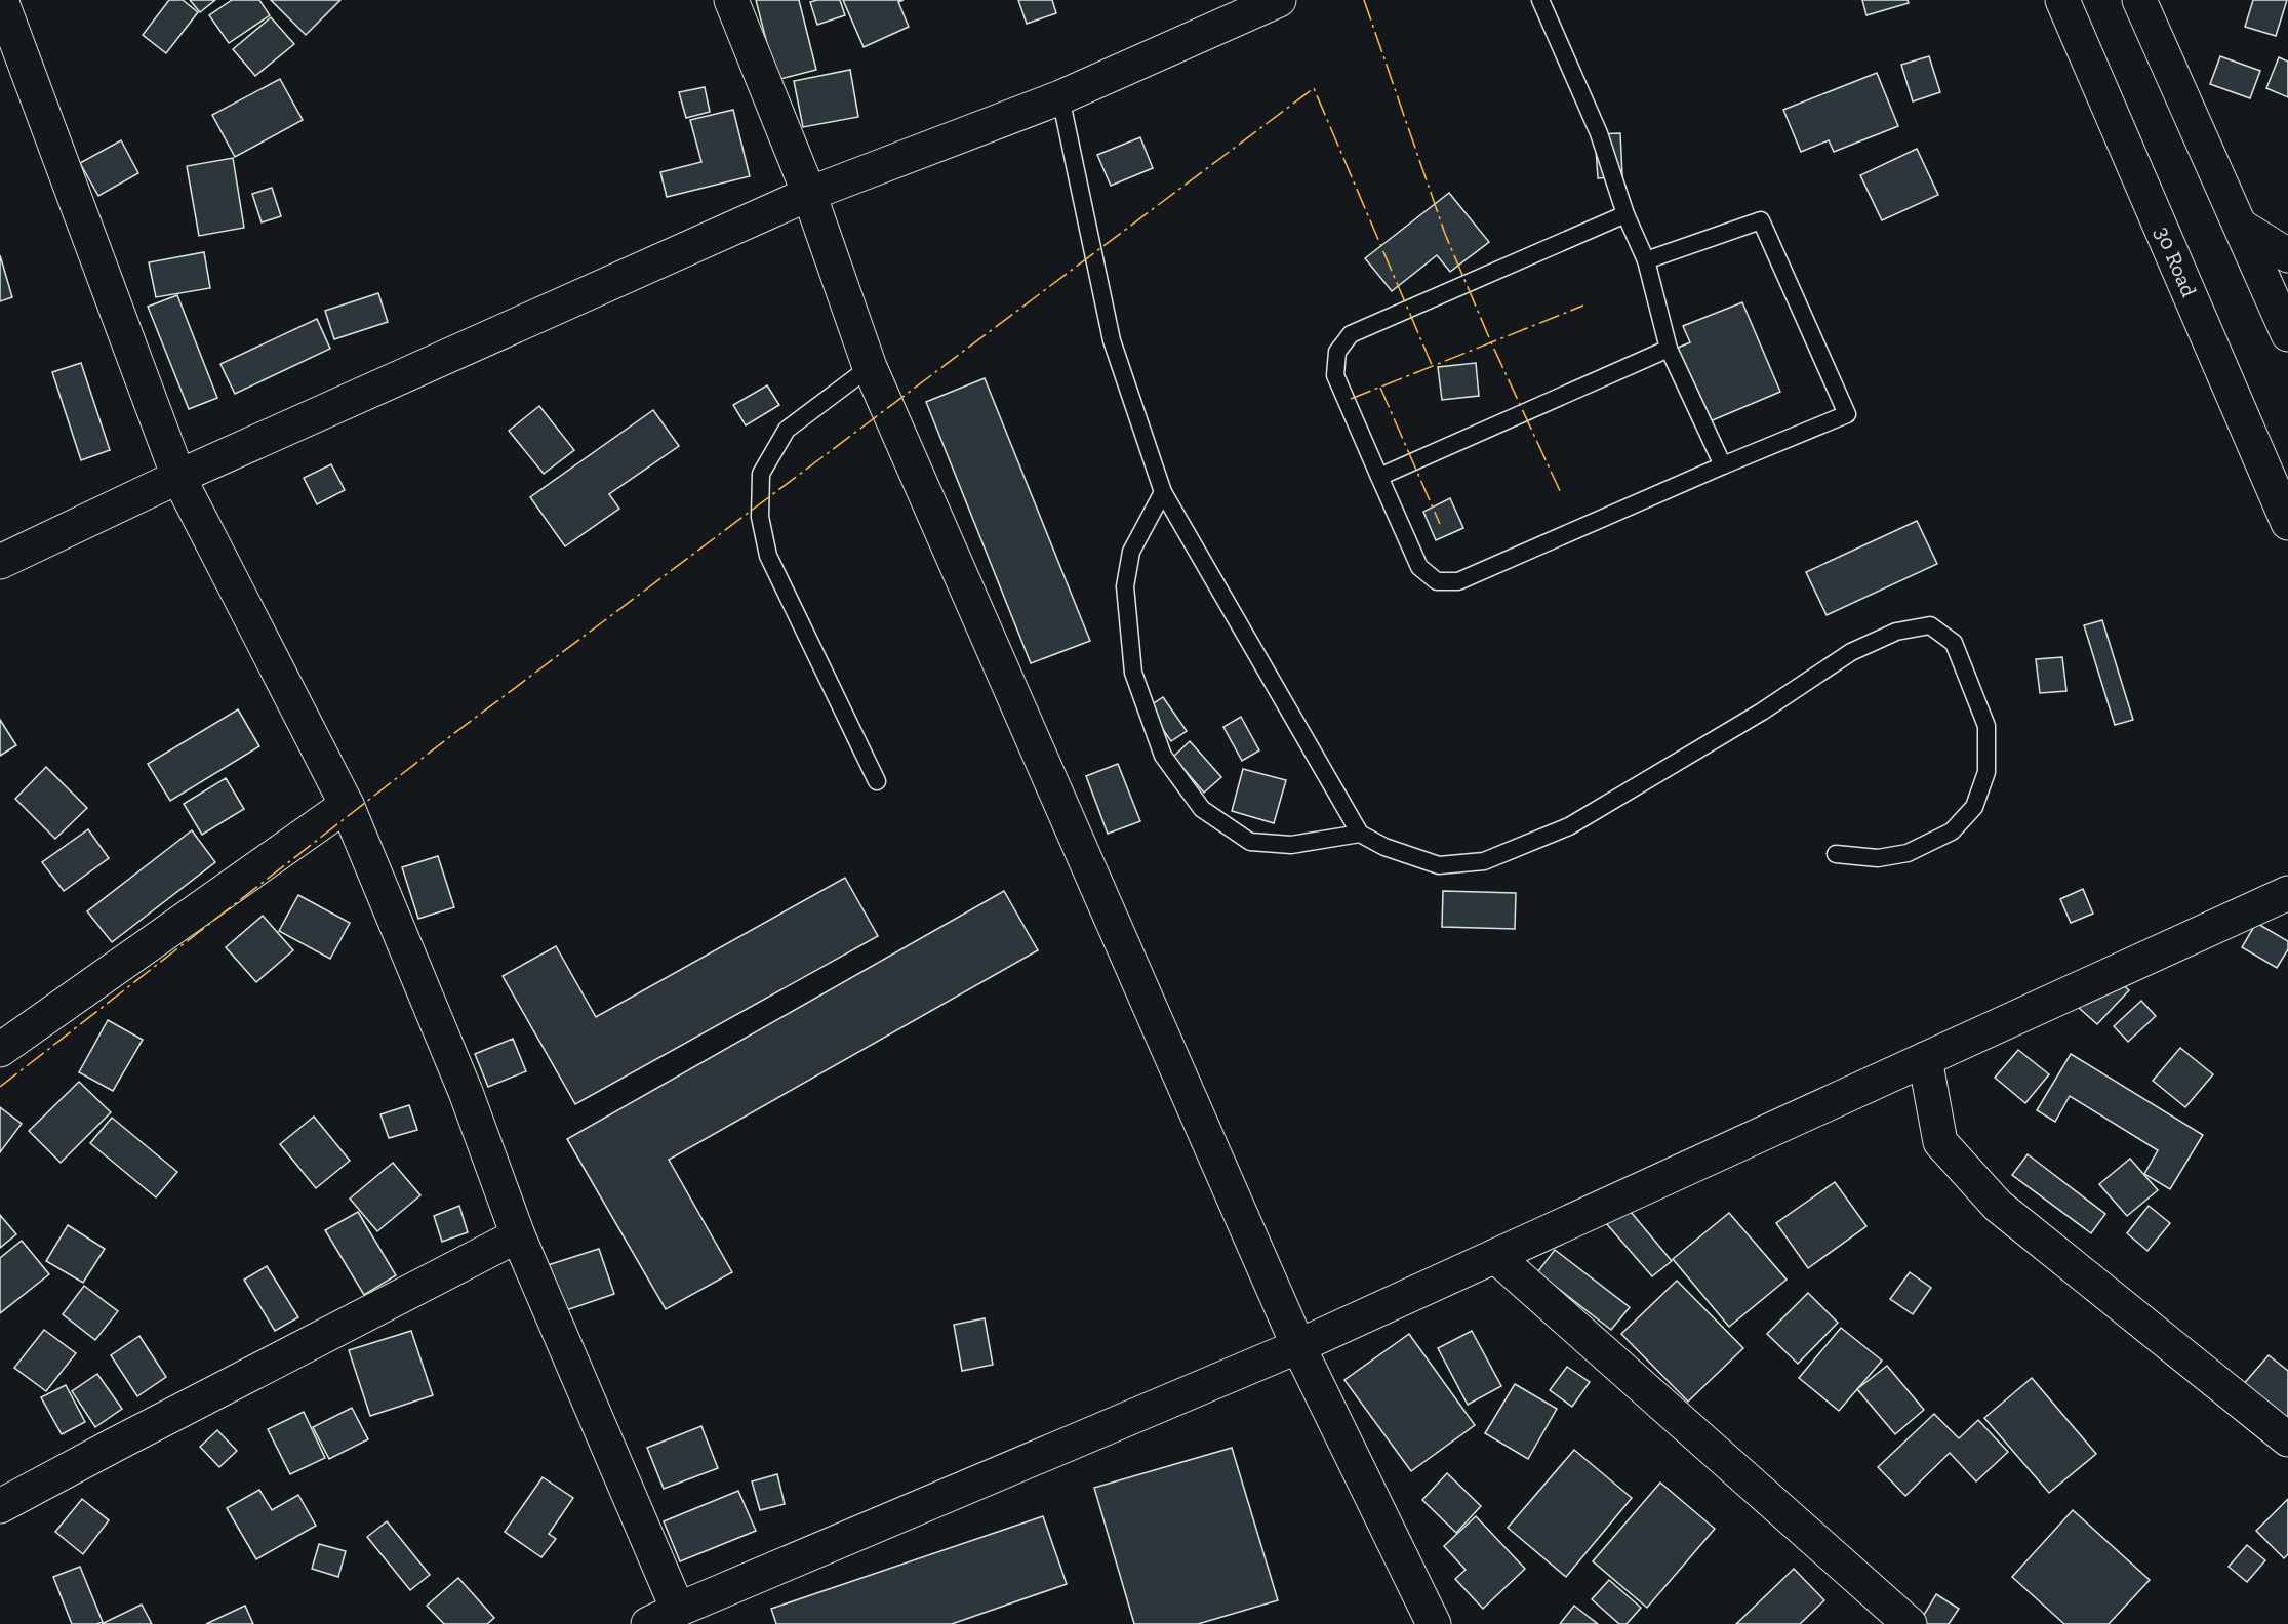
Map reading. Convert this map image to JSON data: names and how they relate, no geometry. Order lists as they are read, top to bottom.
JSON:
{
  "streets": {
    "street": ["30 Road"]
  }
}
